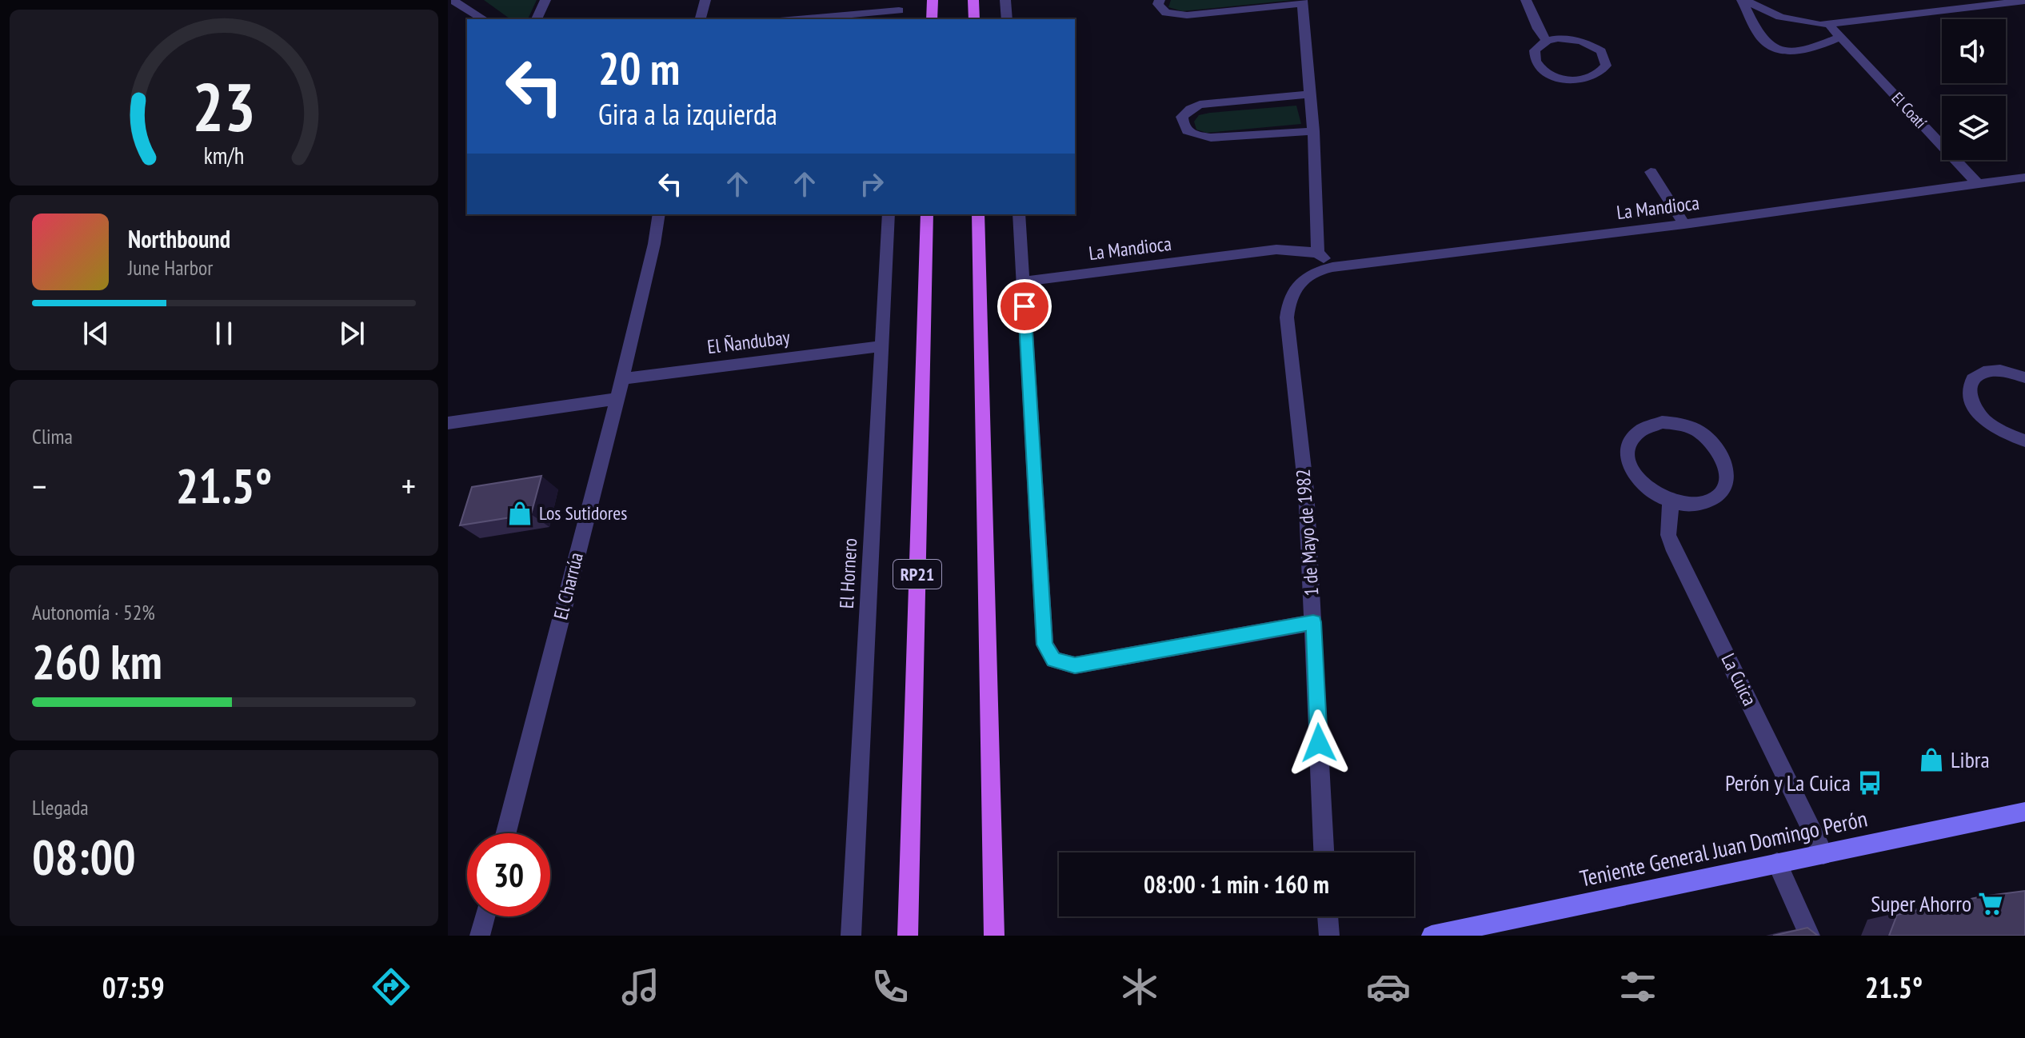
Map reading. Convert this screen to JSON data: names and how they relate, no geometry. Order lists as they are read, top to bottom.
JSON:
{
  "streets": {
    "main road": ["RP21", "Teniente General Juan Domingo Perón"],
    "street": [
      "El Coatí",
      "La Mandioca",
      "El Ñandubay",
      "1 de Mayo de 1982",
      "El Hornero",
      "El Charrúa",
      "La Cuica"
    ]
  },
  "crossings": [
    ["El Coatí", "La Mandioca"],
    ["La Mandioca", "1 de Mayo de 1982"],
    ["El Ñandubay", "El Hornero"],
    ["El Ñandubay", "El Charrúa"],
    ["La Cuica", "Teniente General Juan Domingo Perón"]
  ],
  "places": {
    "shop": ["Los Sutidores", "Libra"],
    "bus stop": ["Perón y La Cuica"],
    "supermarket": ["Super Ahorro"]
  },
  "page": {
    "turn": ["20 m", "Gira a la izquierda"],
    "song": ["Northbound", "June Harbor"],
    "tile": [
      "Clima",
      ["Autonomía · 52%", "260 km"],
      ["Llegada", "08:00"]
    ],
    "heat": ["−", "21.5°", "+"],
    "limit": "30",
    "trip": "08:00 · 1 min · 160 m",
    "tabs": ["07:59", "21.5°"],
    "gauge": ["23", "km/h"]
  }
}
